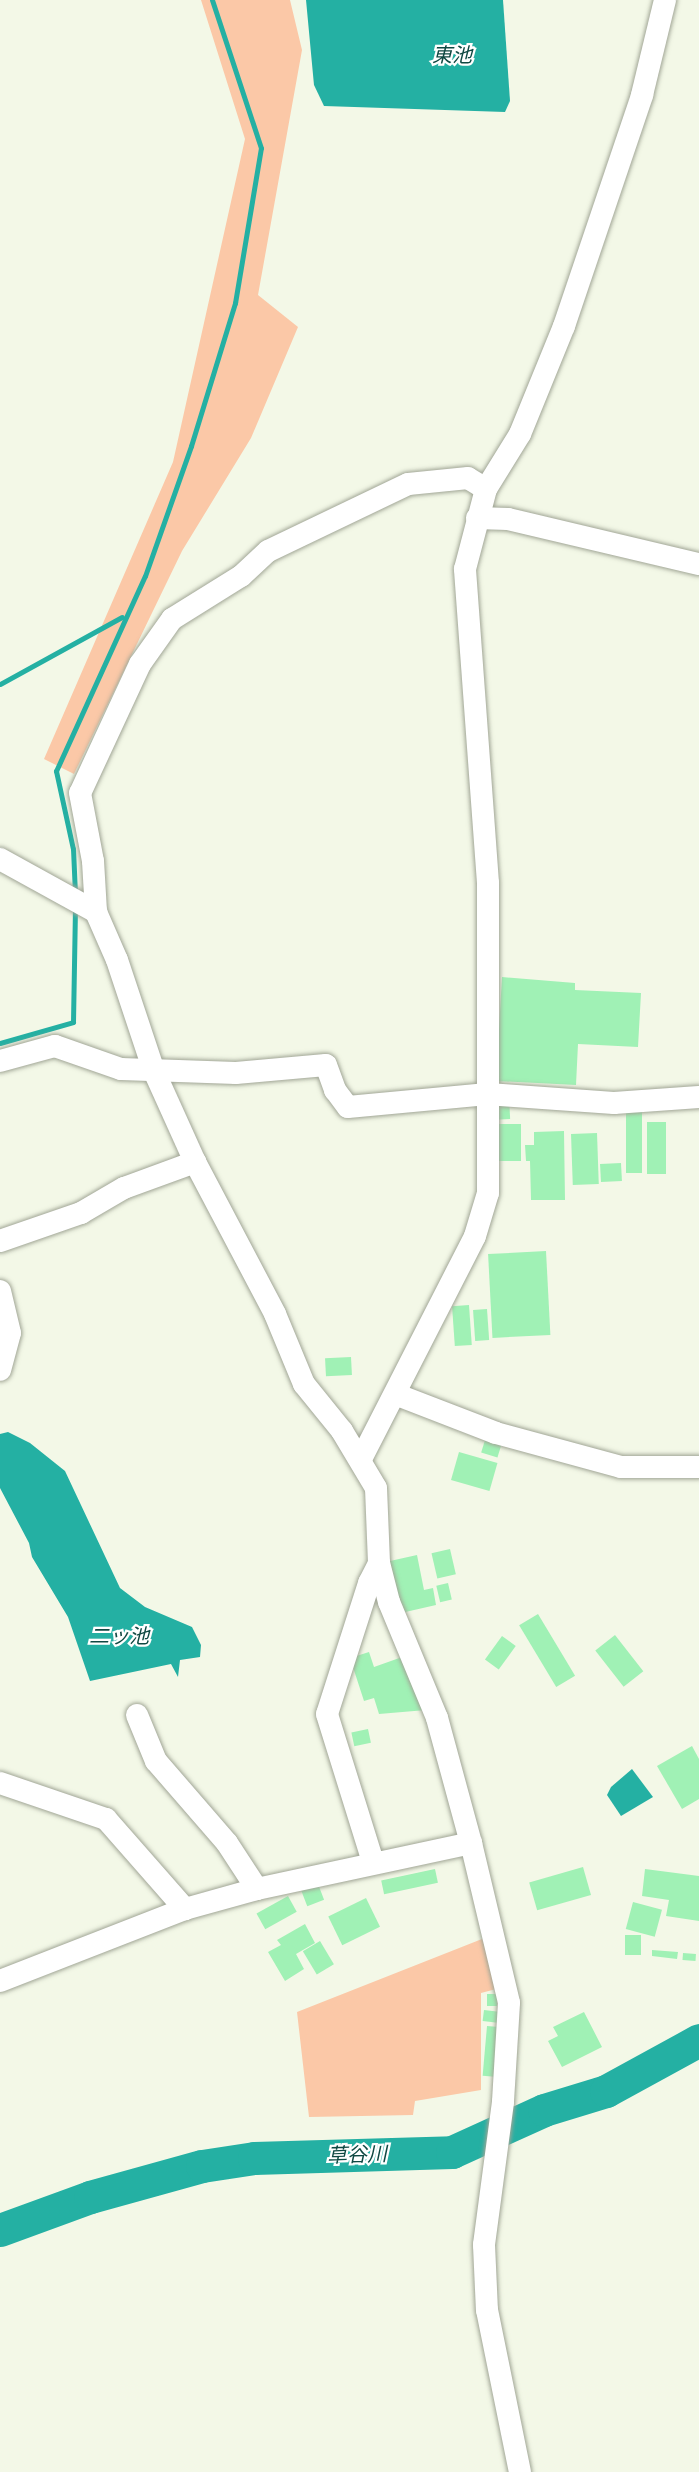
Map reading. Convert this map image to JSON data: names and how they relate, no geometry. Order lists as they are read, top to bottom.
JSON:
{
  "water": ["東池", "二ッ池", "草谷川"]
}
